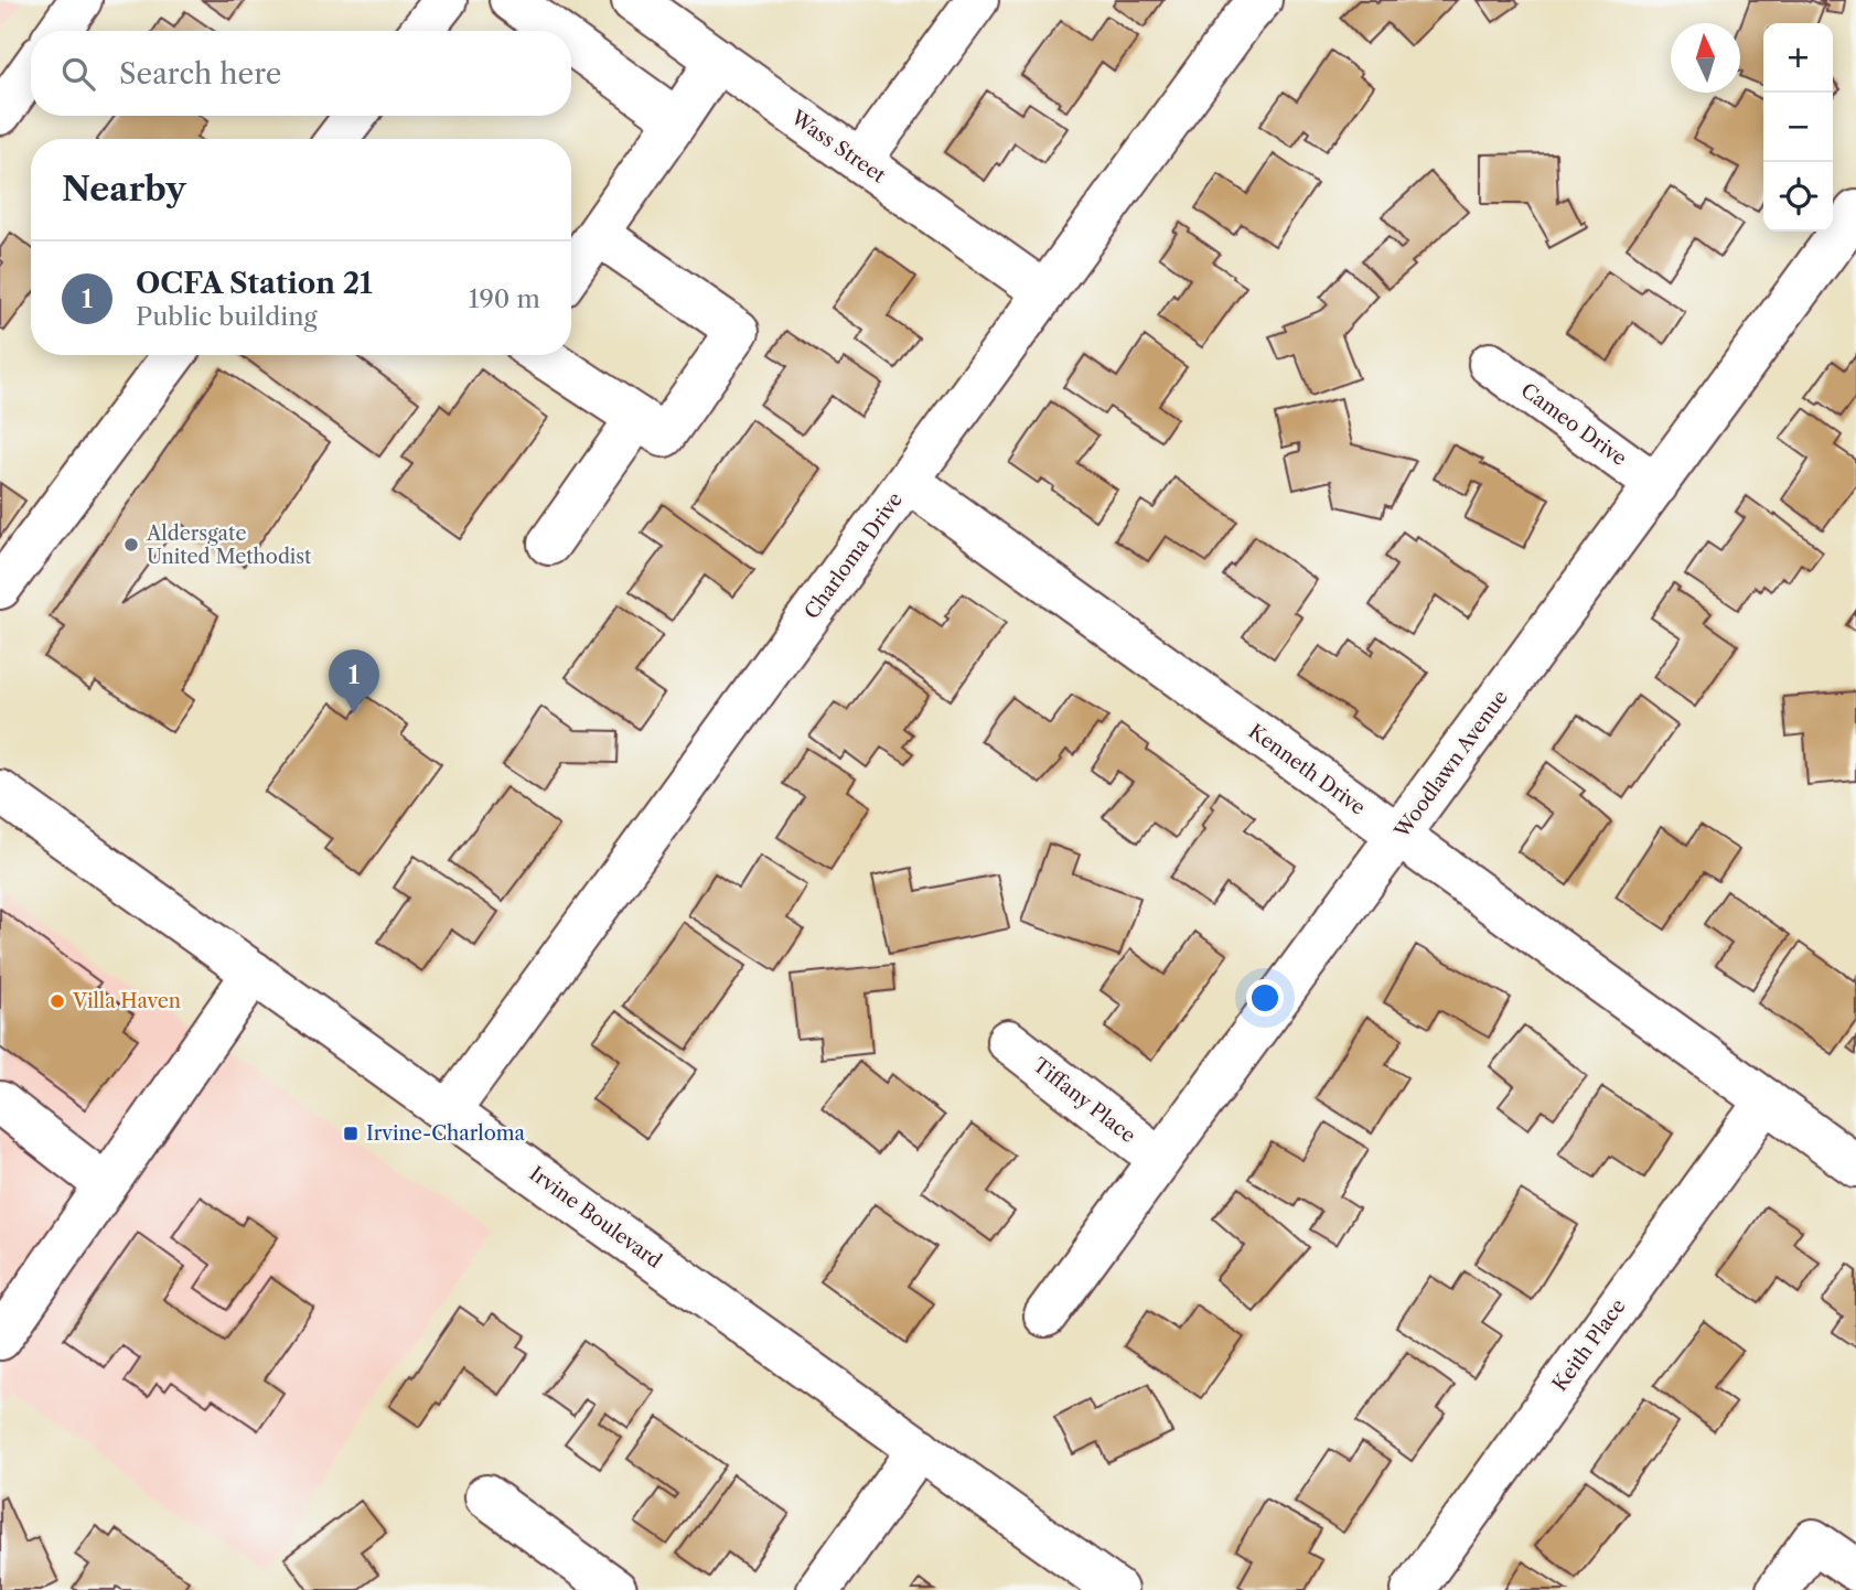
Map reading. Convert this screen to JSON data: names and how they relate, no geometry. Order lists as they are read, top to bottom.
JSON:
{
  "streets": {
    "street": [
      "Wass Street",
      "Cameo Drive",
      "Charloma Drive",
      "Woodlawn Avenue",
      "Kenneth Drive",
      "Tiffany Place",
      "Irvine Boulevard",
      "Keith Place"
    ]
  },
  "crossings": [
    ["Wass Street", "Charloma Drive"],
    ["Cameo Drive", "Woodlawn Avenue"],
    ["Charloma Drive", "Kenneth Drive"],
    ["Charloma Drive", "Irvine Boulevard"],
    ["Woodlawn Avenue", "Kenneth Drive"],
    ["Woodlawn Avenue", "Tiffany Place"],
    ["Kenneth Drive", "Keith Place"]
  ],
  "places": {
    "other": ["Aldersgate United Methodist", "Villa Haven"],
    "transit": ["Irvine-Charloma"]
  },
  "north": "top",
  "page": {
    "map_buttons": ["+", "−"],
    "search": "Search here",
    "heading": "Nearby",
    "list": [
      {
        "mark": "1",
        "name": "OCFA Station 21",
        "note": "Public building",
        "value": "190 m"
      }
    ],
    "pins": "1"
  }
}
